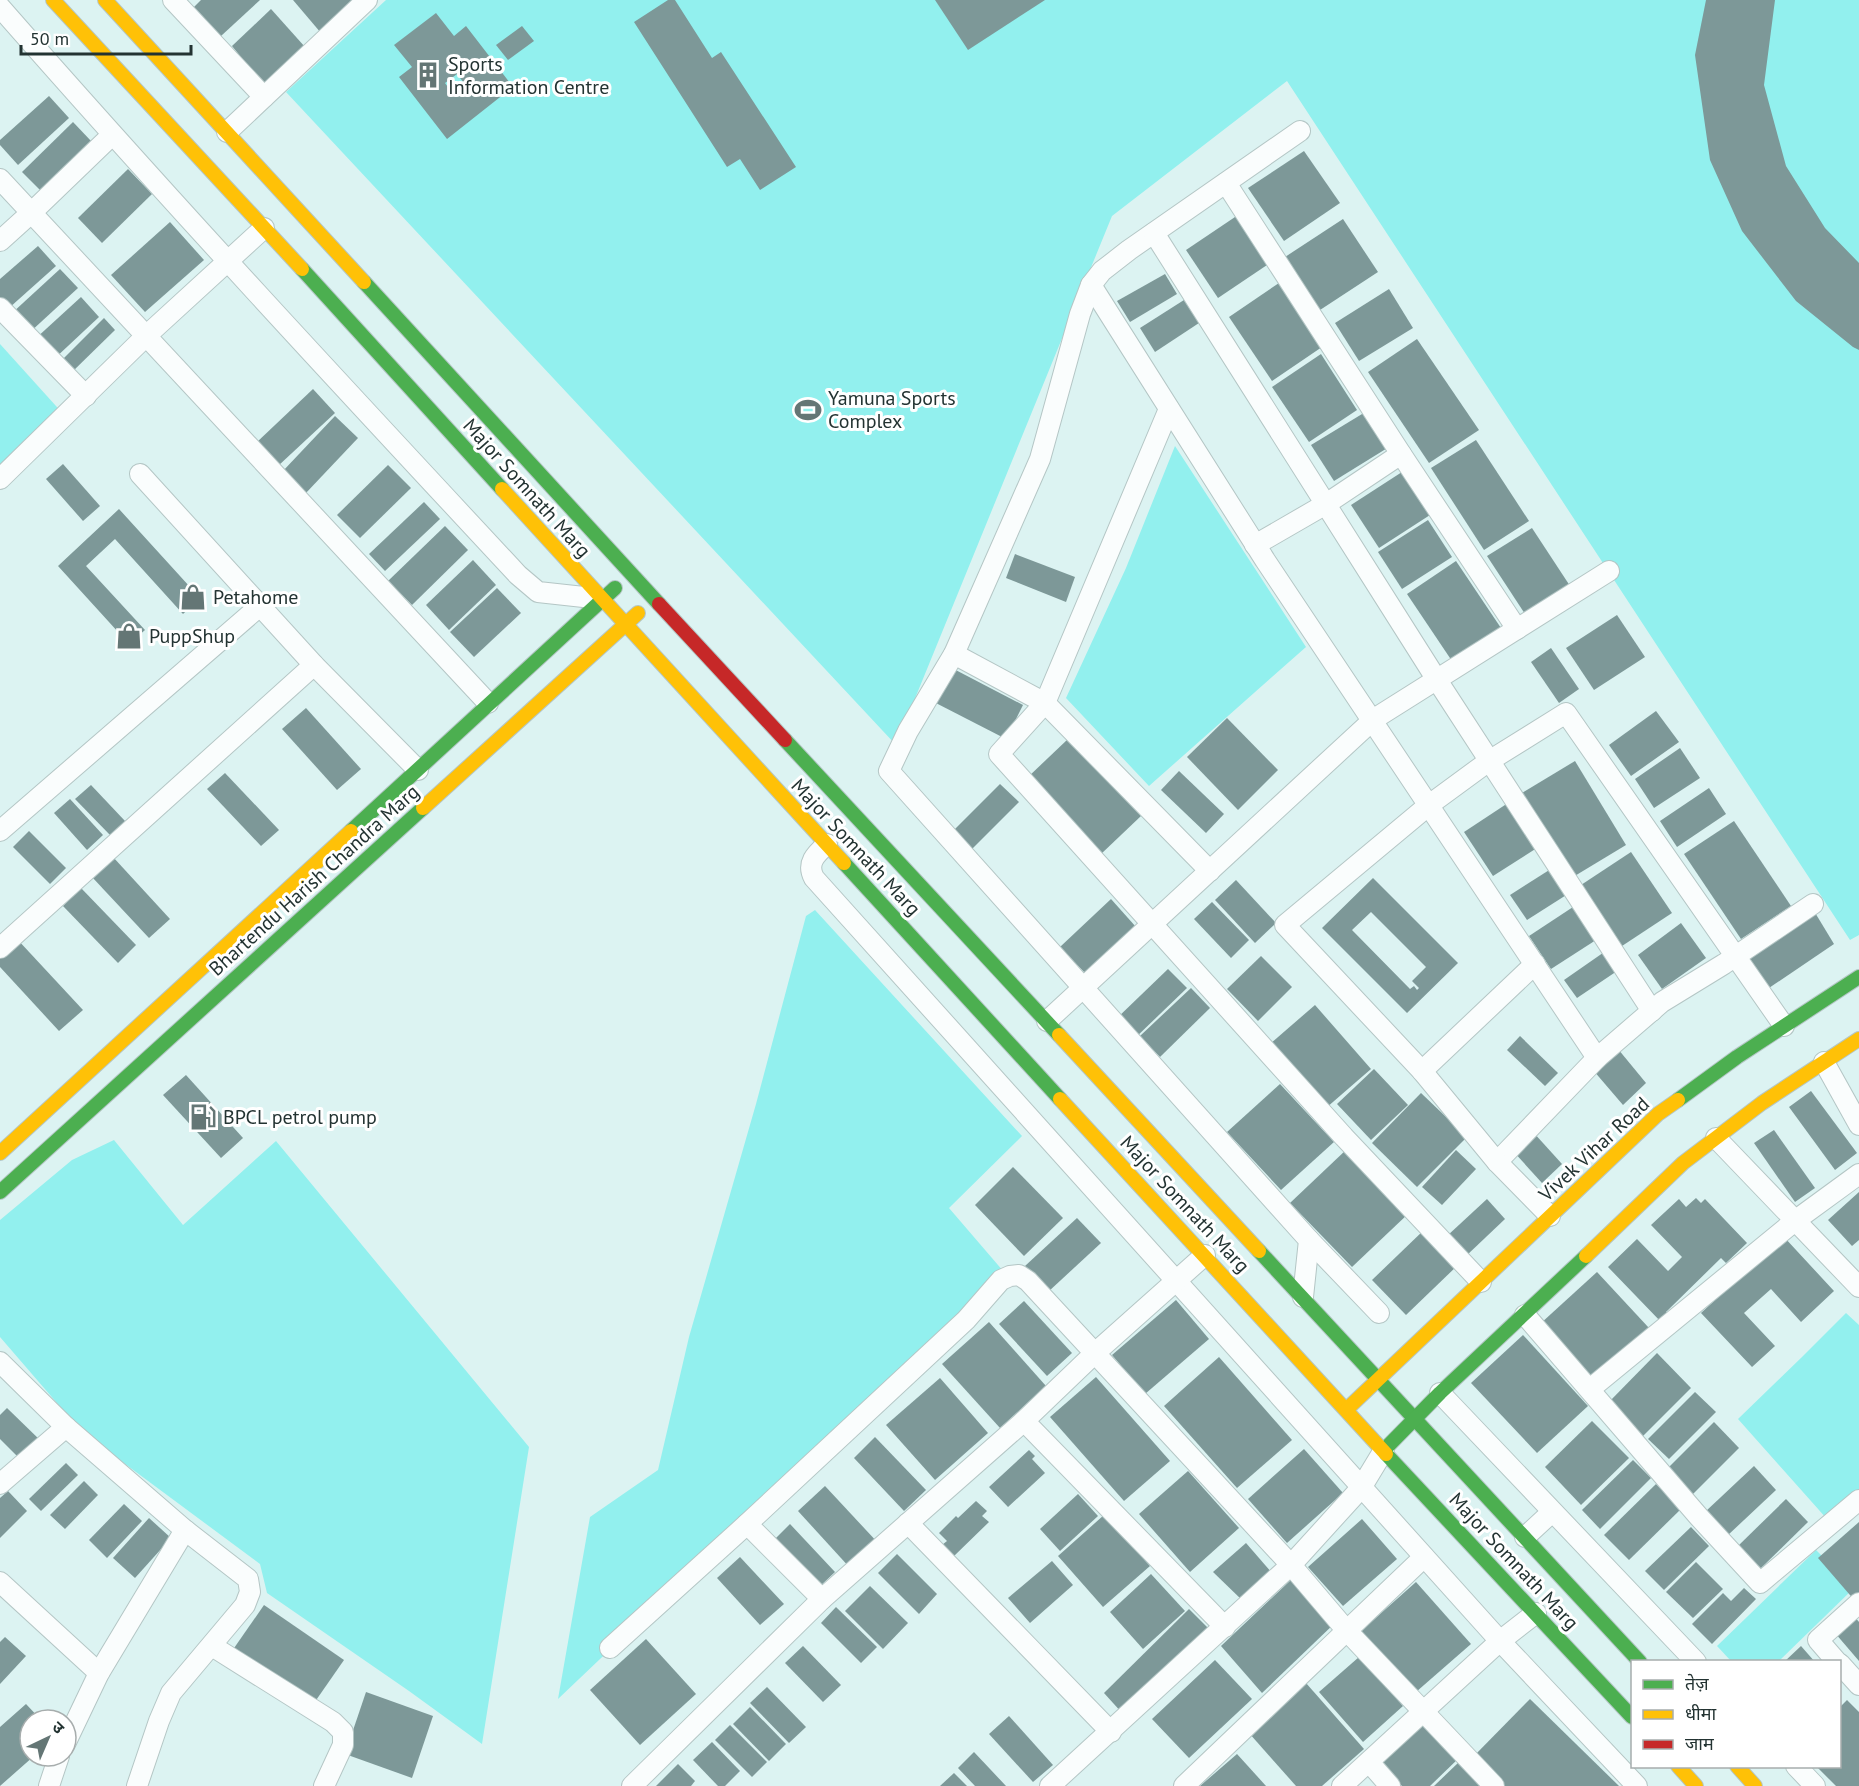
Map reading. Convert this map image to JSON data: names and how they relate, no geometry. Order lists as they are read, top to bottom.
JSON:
{
  "streets": {
    "main road": ["Major Somnath Marg", "Bhartendu Harish Chandra Marg", "Vivek Vihar Road"]
  },
  "crossings": [
    ["Major Somnath Marg", "Bhartendu Harish Chandra Marg"],
    ["Major Somnath Marg", "Vivek Vihar Road"]
  ],
  "places": {
    "building": ["Sports Information Centre"],
    "sports": ["Yamuna Sports Complex"],
    "shop": ["Petahome", "PuppShup"],
    "fuel station": ["BPCL petrol pump"]
  },
  "legend": ["तेज़", "धीमा", "जाम"],
  "scale_bar": "50 m",
  "north": "top right"
}
